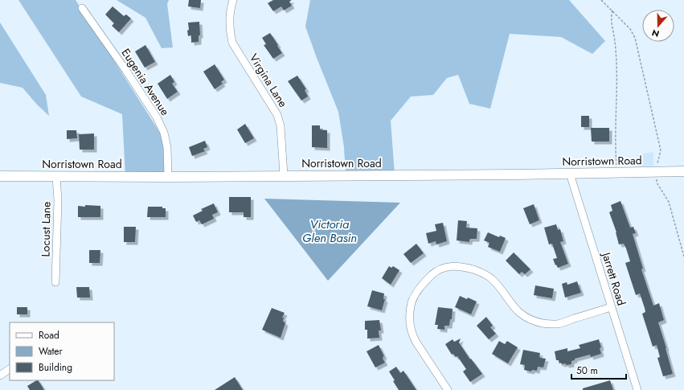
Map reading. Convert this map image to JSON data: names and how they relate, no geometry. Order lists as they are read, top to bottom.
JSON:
{
  "streets": {
    "main road": ["Norristown Road"],
    "street": [
      "Virgina Lane",
      "Eugenia Avenue",
      "Locust Lane",
      "Jarrett Road"
    ]
  },
  "crossings": [
    ["Virgina Lane", "Norristown Road"],
    ["Eugenia Avenue", "Norristown Road"],
    ["Norristown Road", "Locust Lane"],
    ["Norristown Road", "Jarrett Road"]
  ],
  "water": ["Victoria Glen Basin"],
  "legend": ["Road", "Water", "Building"],
  "scale_bar": "50 m",
  "north": "bottom"
}
